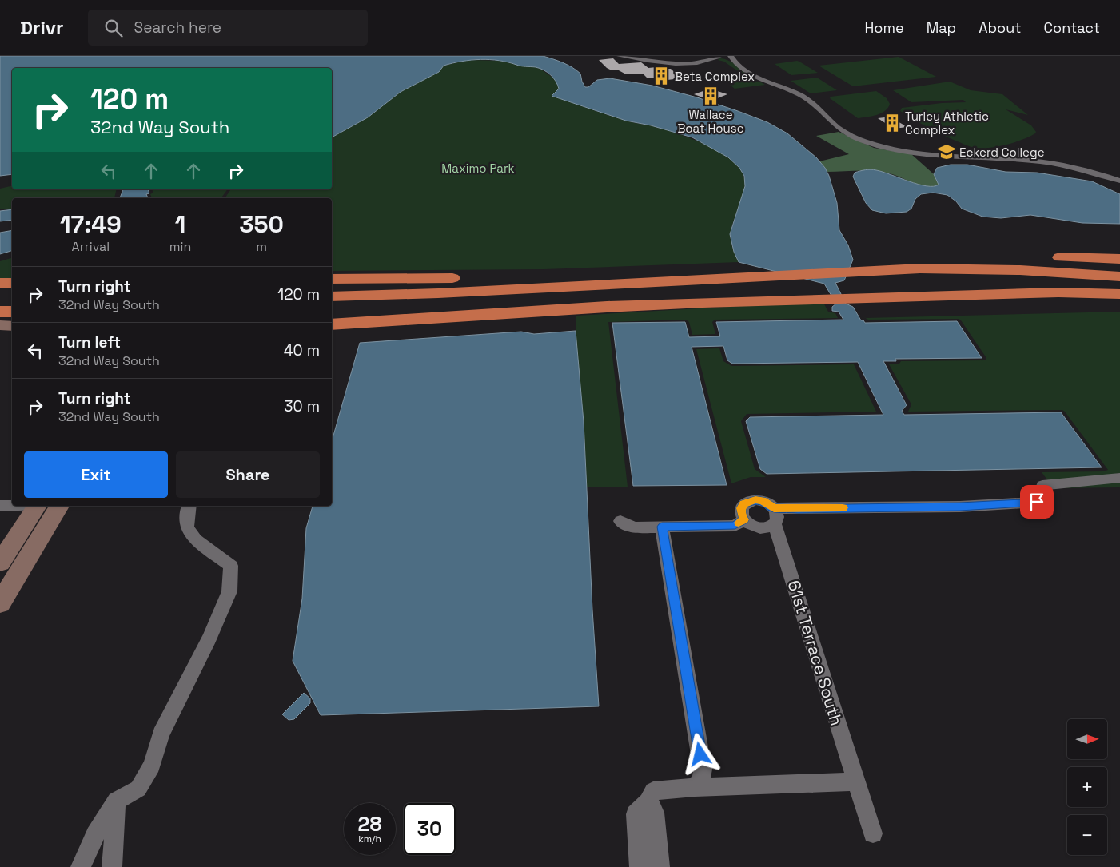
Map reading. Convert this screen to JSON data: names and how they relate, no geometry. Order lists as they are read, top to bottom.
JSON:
{
  "streets": {
    "street": ["61st Terrace South"]
  },
  "parks": ["Maximo Park"],
  "places": {
    "building": ["Beta Complex", "Wallace Boat House", "Turley Athletic Complex"],
    "school or university": ["Eckerd College"]
  },
  "north": "right",
  "page": {
    "header": "Drivr",
    "search": "Search here",
    "nav": [
      "Home",
      "Map",
      "About",
      "Contact"
    ],
    "turn": ["120 m", "32nd Way South"],
    "eta": [
      "17:49",
      "Arrival",
      "1",
      "min",
      "350",
      "m"
    ],
    "list": [
      {
        "name": "Turn right",
        "note": "32nd Way South",
        "value": "120 m"
      },
      {
        "name": "Turn left",
        "note": "32nd Way South",
        "value": "40 m"
      },
      {
        "name": "Turn right",
        "note": "32nd Way South",
        "value": "30 m"
      }
    ],
    "buttons": ["Exit", "Share"],
    "map_buttons": ["+", "−"],
    "speed": "28 km/h",
    "limit": "30"
  }
}
